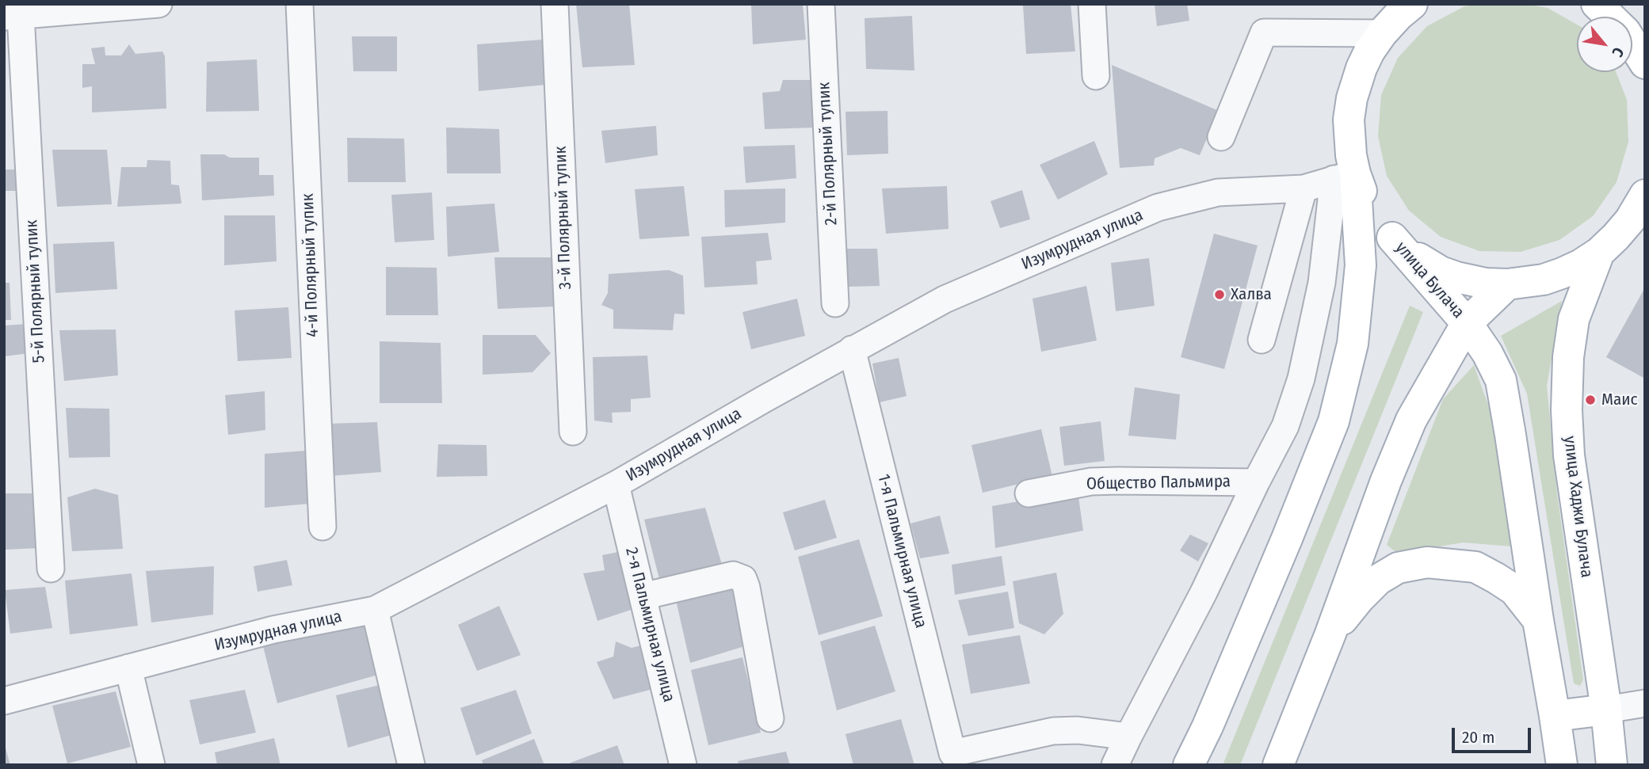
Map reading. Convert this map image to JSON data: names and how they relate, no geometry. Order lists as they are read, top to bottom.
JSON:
{
  "streets": {
    "main road": ["улица Булача", "улица Хаджи Булача"],
    "street": [
      "2-й Полярный тупик",
      "3-й Полярный тупик",
      "Изумрудная улица",
      "4-й Полярный тупик",
      "5-й Полярный тупик",
      "Общество Пальмира",
      "1-я Пальмирная улица",
      "2-я Пальмирная улица"
    ]
  },
  "crossings": [
    ["Изумрудная улица", "1-я Пальмирная улица"],
    ["Изумрудная улица", "2-я Пальмирная улица"]
  ],
  "places": ["Халва", "Маис"],
  "scale_bar": "20 m",
  "north": "bottom right"
}
